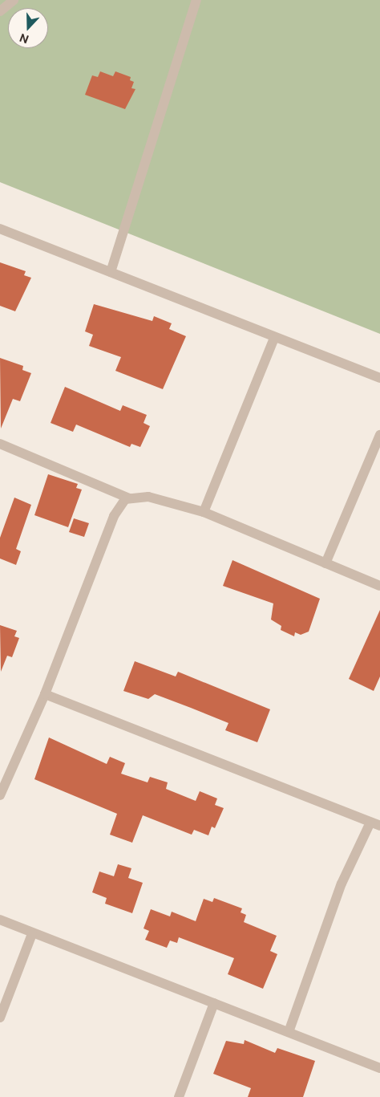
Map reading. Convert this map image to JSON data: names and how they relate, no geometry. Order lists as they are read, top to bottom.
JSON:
{
  "north": "bottom"
}
